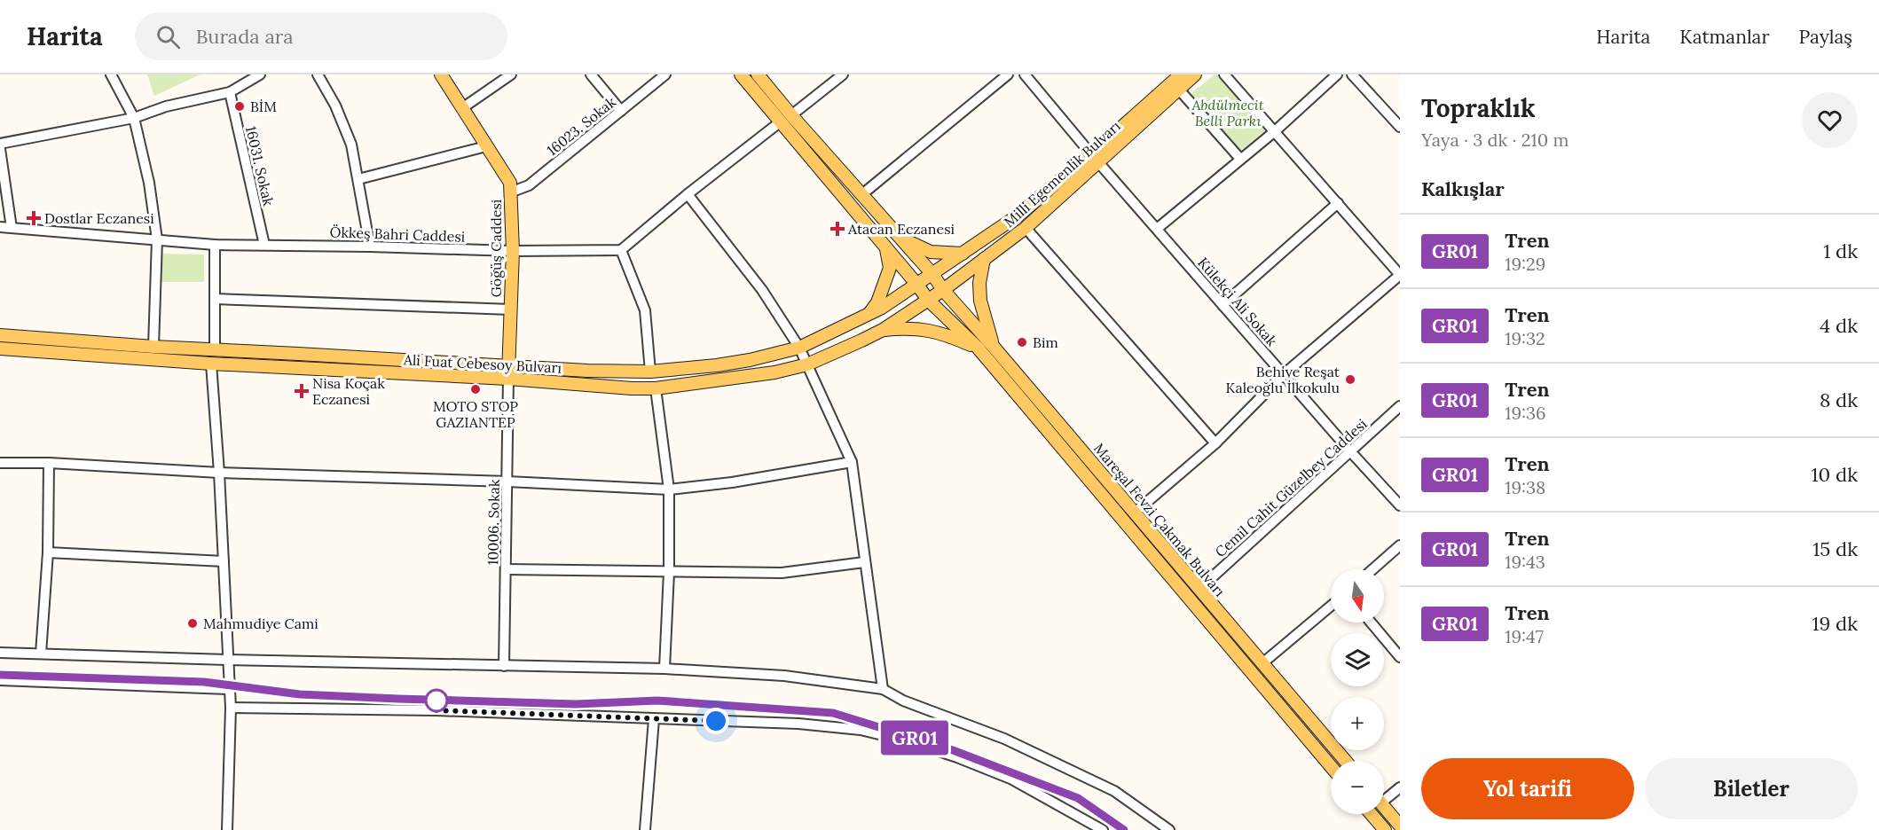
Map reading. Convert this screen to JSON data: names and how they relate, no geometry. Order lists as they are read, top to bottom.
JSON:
{
  "streets": {
    "main road": [
      "Milli Egemenlik Bulvarı",
      "Göğüş Caddesi",
      "Ali Fuat Cebesoy Bulvarı",
      "Mareşal Fevzi Çakmak Bulvarı"
    ],
    "street": [
      "16023. Sokak",
      "16031. Sokak",
      "Ökkeş Bahri Caddesi",
      "Külekçi Ali Sokak",
      "Cemil Cahit Güzelbey Caddesi",
      "10006. Sokak"
    ]
  },
  "crossings": [
    ["16023. Sokak", "Göğüş Caddesi"],
    ["16031. Sokak", "Ökkeş Bahri Caddesi"],
    ["Milli Egemenlik Bulvarı", "Göğüş Caddesi"],
    ["Milli Egemenlik Bulvarı", "Külekçi Ali Sokak"],
    ["Milli Egemenlik Bulvarı", "Ali Fuat Cebesoy Bulvarı"],
    ["Milli Egemenlik Bulvarı", "Mareşal Fevzi Çakmak Bulvarı"],
    ["Milli Egemenlik Bulvarı", "10006. Sokak"],
    ["Ökkeş Bahri Caddesi", "Göğüş Caddesi"],
    ["Göğüş Caddesi", "Ali Fuat Cebesoy Bulvarı"],
    ["Göğüş Caddesi", "10006. Sokak"],
    ["Külekçi Ali Sokak", "Cemil Cahit Güzelbey Caddesi"],
    ["Ali Fuat Cebesoy Bulvarı", "Mareşal Fevzi Çakmak Bulvarı"],
    ["Ali Fuat Cebesoy Bulvarı", "10006. Sokak"],
    ["Cemil Cahit Güzelbey Caddesi", "Mareşal Fevzi Çakmak Bulvarı"]
  ],
  "parks": ["Abdülmecit Belli Parkı"],
  "places": {
    "other": [
      "BİM",
      "Bim",
      "Behiye Reşat Kaleoğlu İlkokulu",
      "MOTO STOP GAZIANTEP",
      "Mahmudiye Cami"
    ],
    "health": ["Dostlar Eczanesi", "Atacan Eczanesi", "Nisa Koçak Eczanesi"]
  },
  "north": "bottom",
  "page": {
    "header": "Harita",
    "search": "Burada ara",
    "nav": ["Harita", "Katmanlar", "Paylaş"],
    "on_map": "GR01",
    "heading": [
      ["Topraklık", "Yaya · 3 dk · 210 m"],
      "Kalkışlar"
    ],
    "list": [
      {
        "mark": "GR01",
        "name": "Tren",
        "note": "19:29",
        "value": "1 dk"
      },
      {
        "mark": "GR01",
        "name": "Tren",
        "note": "19:32",
        "value": "4 dk"
      },
      {
        "mark": "GR01",
        "name": "Tren",
        "note": "19:36",
        "value": "8 dk"
      },
      {
        "mark": "GR01",
        "name": "Tren",
        "note": "19:38",
        "value": "10 dk"
      },
      {
        "mark": "GR01",
        "name": "Tren",
        "note": "19:43",
        "value": "15 dk"
      },
      {
        "mark": "GR01",
        "name": "Tren",
        "note": "19:47",
        "value": "19 dk"
      }
    ],
    "map_buttons": ["+", "−"],
    "buttons": ["Yol tarifi", "Biletler"]
  }
}
